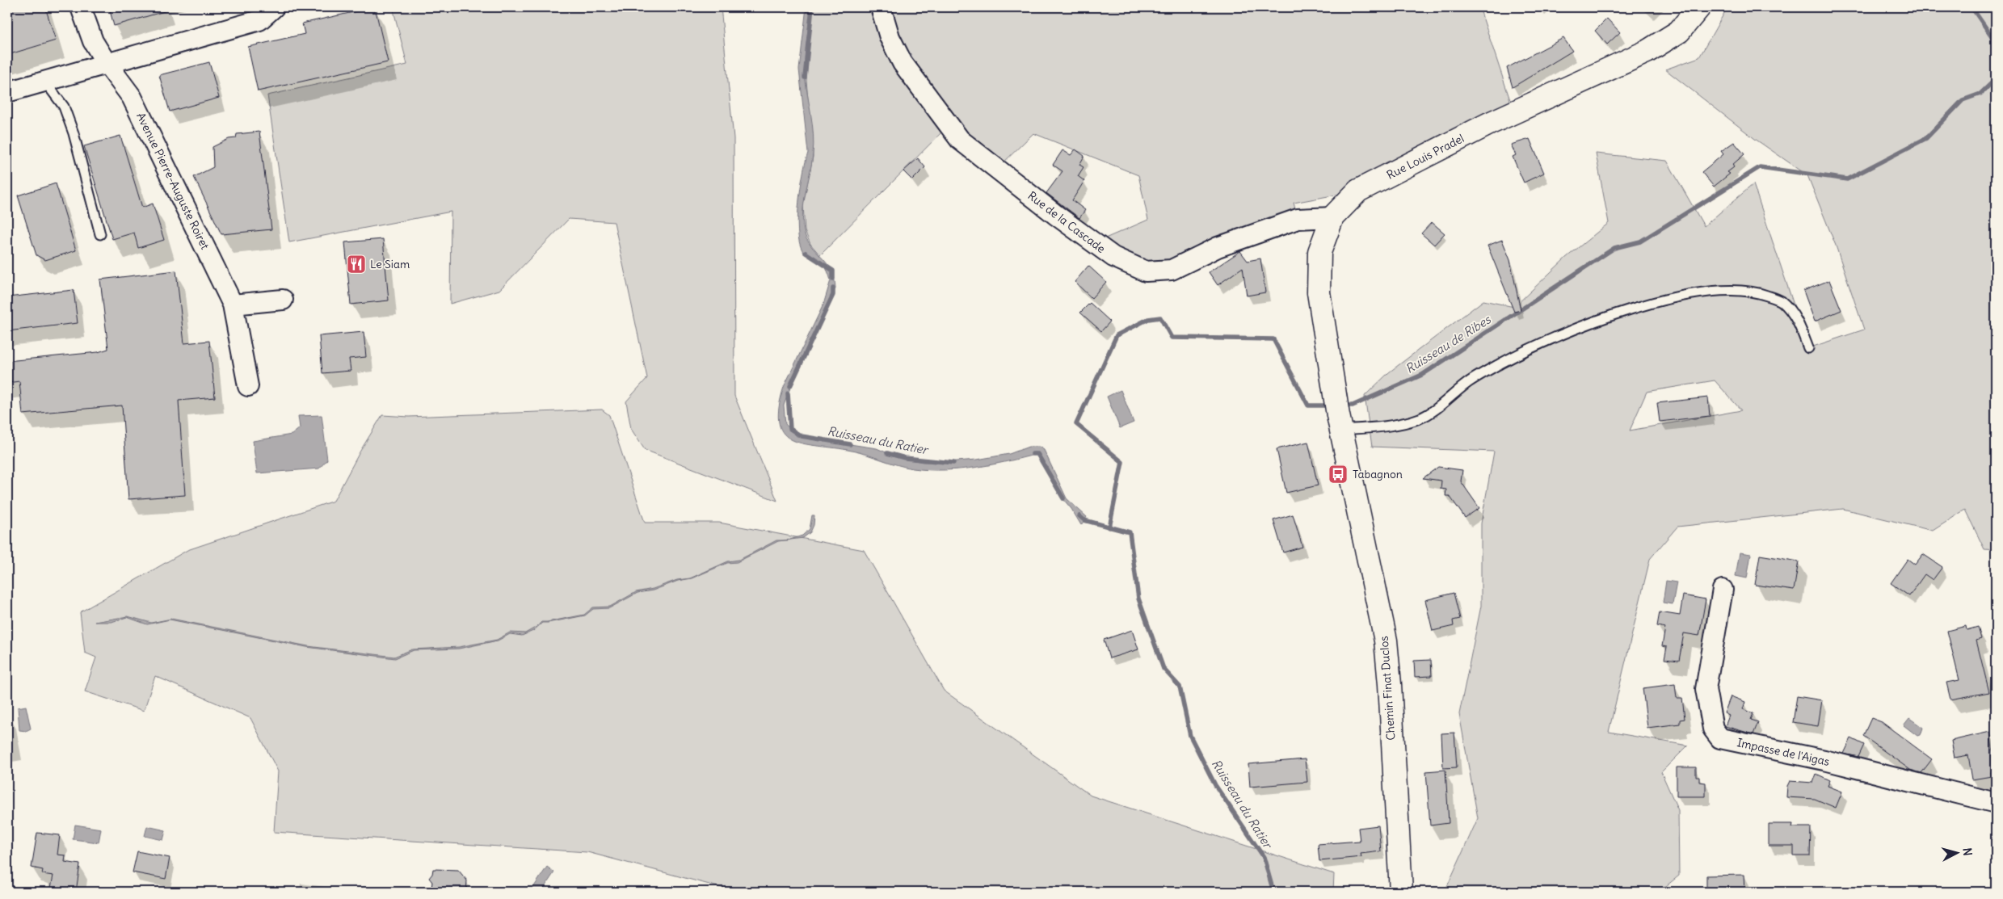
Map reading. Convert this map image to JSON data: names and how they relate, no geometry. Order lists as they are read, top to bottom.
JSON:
{
  "streets": {
    "main road": ["Rue Louis Pradel", "Chemin Finat Duclos"],
    "street": ["Avenue Pierre-Auguste Roiret", "Rue de la Cascade", "Impasse de l'Aigas"]
  },
  "crossings": [
    ["Rue Louis Pradel", "Rue de la Cascade"],
    ["Rue Louis Pradel", "Chemin Finat Duclos"]
  ],
  "water": ["Ruisseau de Ribes", "Ruisseau du Ratier"],
  "places": {
    "restaurant": ["Le Siam"],
    "bus stop": ["Tabagnon"]
  },
  "north": "right"
}
